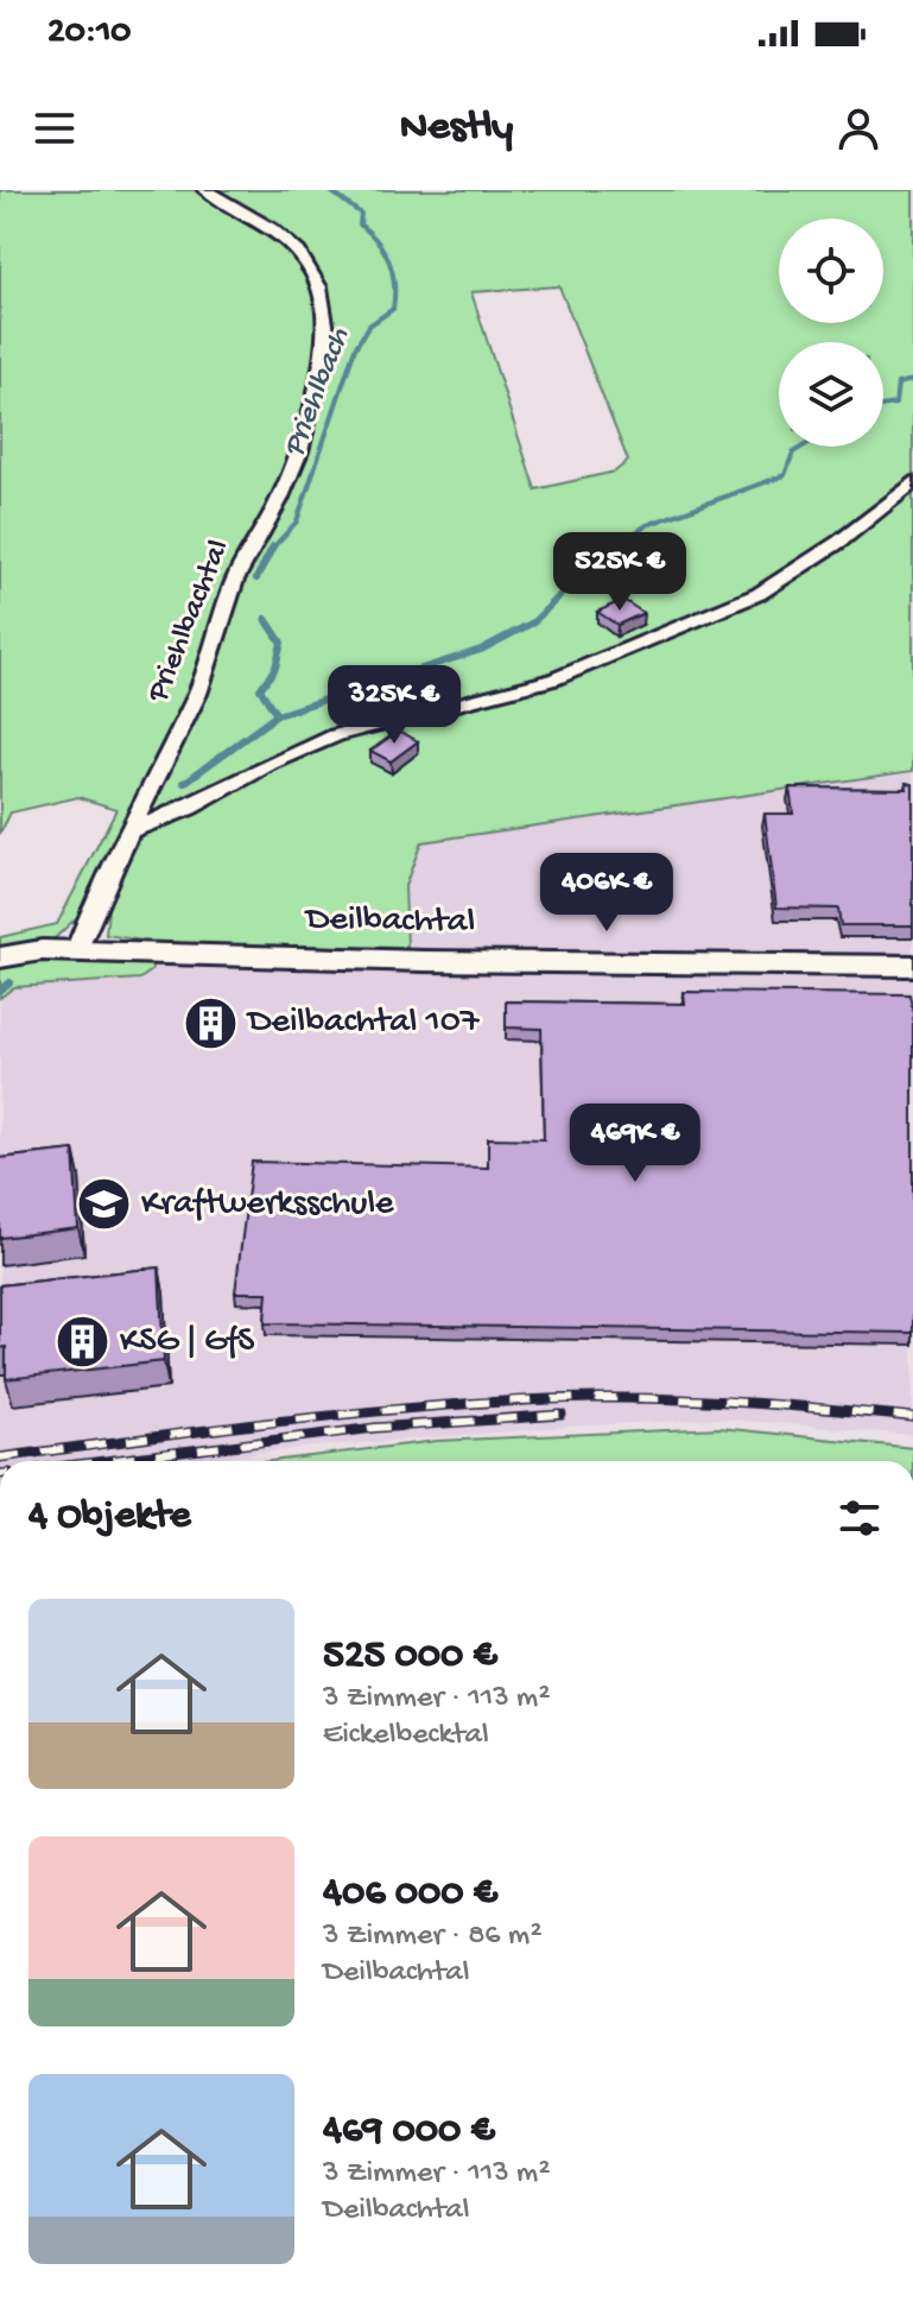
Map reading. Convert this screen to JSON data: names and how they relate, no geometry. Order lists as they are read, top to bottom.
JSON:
{
  "streets": {
    "street": ["Priehlbachtal", "Deilbachtal"]
  },
  "crossings": [
    ["Priehlbachtal", "Deilbachtal"]
  ],
  "water": ["Priehlbach"],
  "places": {
    "building": ["Deilbachtal 107", "KSG | GfS"],
    "school or university": ["Kraftwerksschule"]
  },
  "page": {
    "status": "20:10",
    "header": "Nestly",
    "price": [
      "525K €",
      "325K €",
      "406K €",
      "469K €"
    ],
    "heading": "4 Objekte",
    "list": [
      {
        "name": "525 000 €",
        "note": "3 Zimmer · 113 m² · Eickelbecktal"
      },
      {
        "name": "406 000 €",
        "note": "3 Zimmer · 86 m² · Deilbachtal"
      },
      {
        "name": "469 000 €",
        "note": "3 Zimmer · 113 m² · Deilbachtal"
      }
    ]
  }
}
